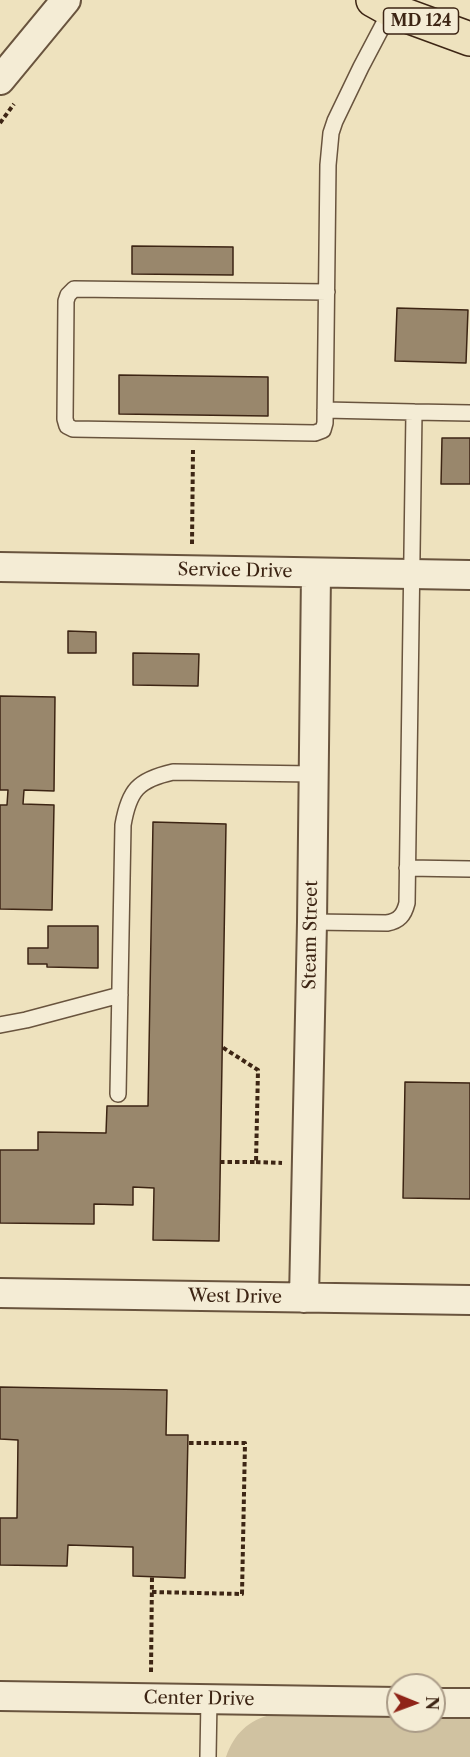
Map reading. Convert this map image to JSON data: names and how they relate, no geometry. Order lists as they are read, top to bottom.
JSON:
{
  "streets": {
    "main road": ["MD 124"],
    "street": [
      "Service Drive",
      "Steam Street",
      "West Drive",
      "Center Drive"
    ]
  },
  "crossings": [
    ["Service Drive", "Steam Street"],
    ["Steam Street", "West Drive"]
  ],
  "north": "right"
}
